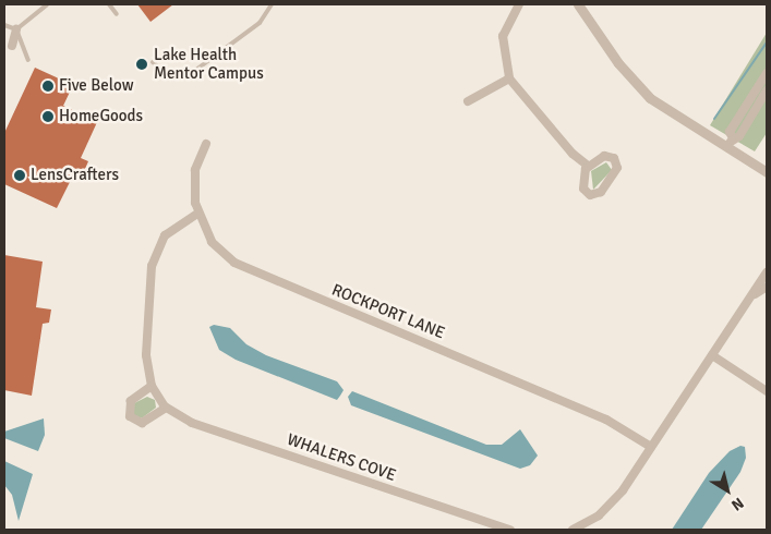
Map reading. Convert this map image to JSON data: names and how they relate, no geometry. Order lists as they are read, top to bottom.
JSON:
{
  "streets": {
    "street": ["ROCKPORT LANE", "WHALERS COVE"]
  },
  "crossings": [
    ["ROCKPORT LANE", "WHALERS COVE"]
  ],
  "places": [
    "Lake Health Mentor Campus",
    "Five Below",
    "HomeGoods",
    "LensCrafters"
  ],
  "north": "bottom right"
}
